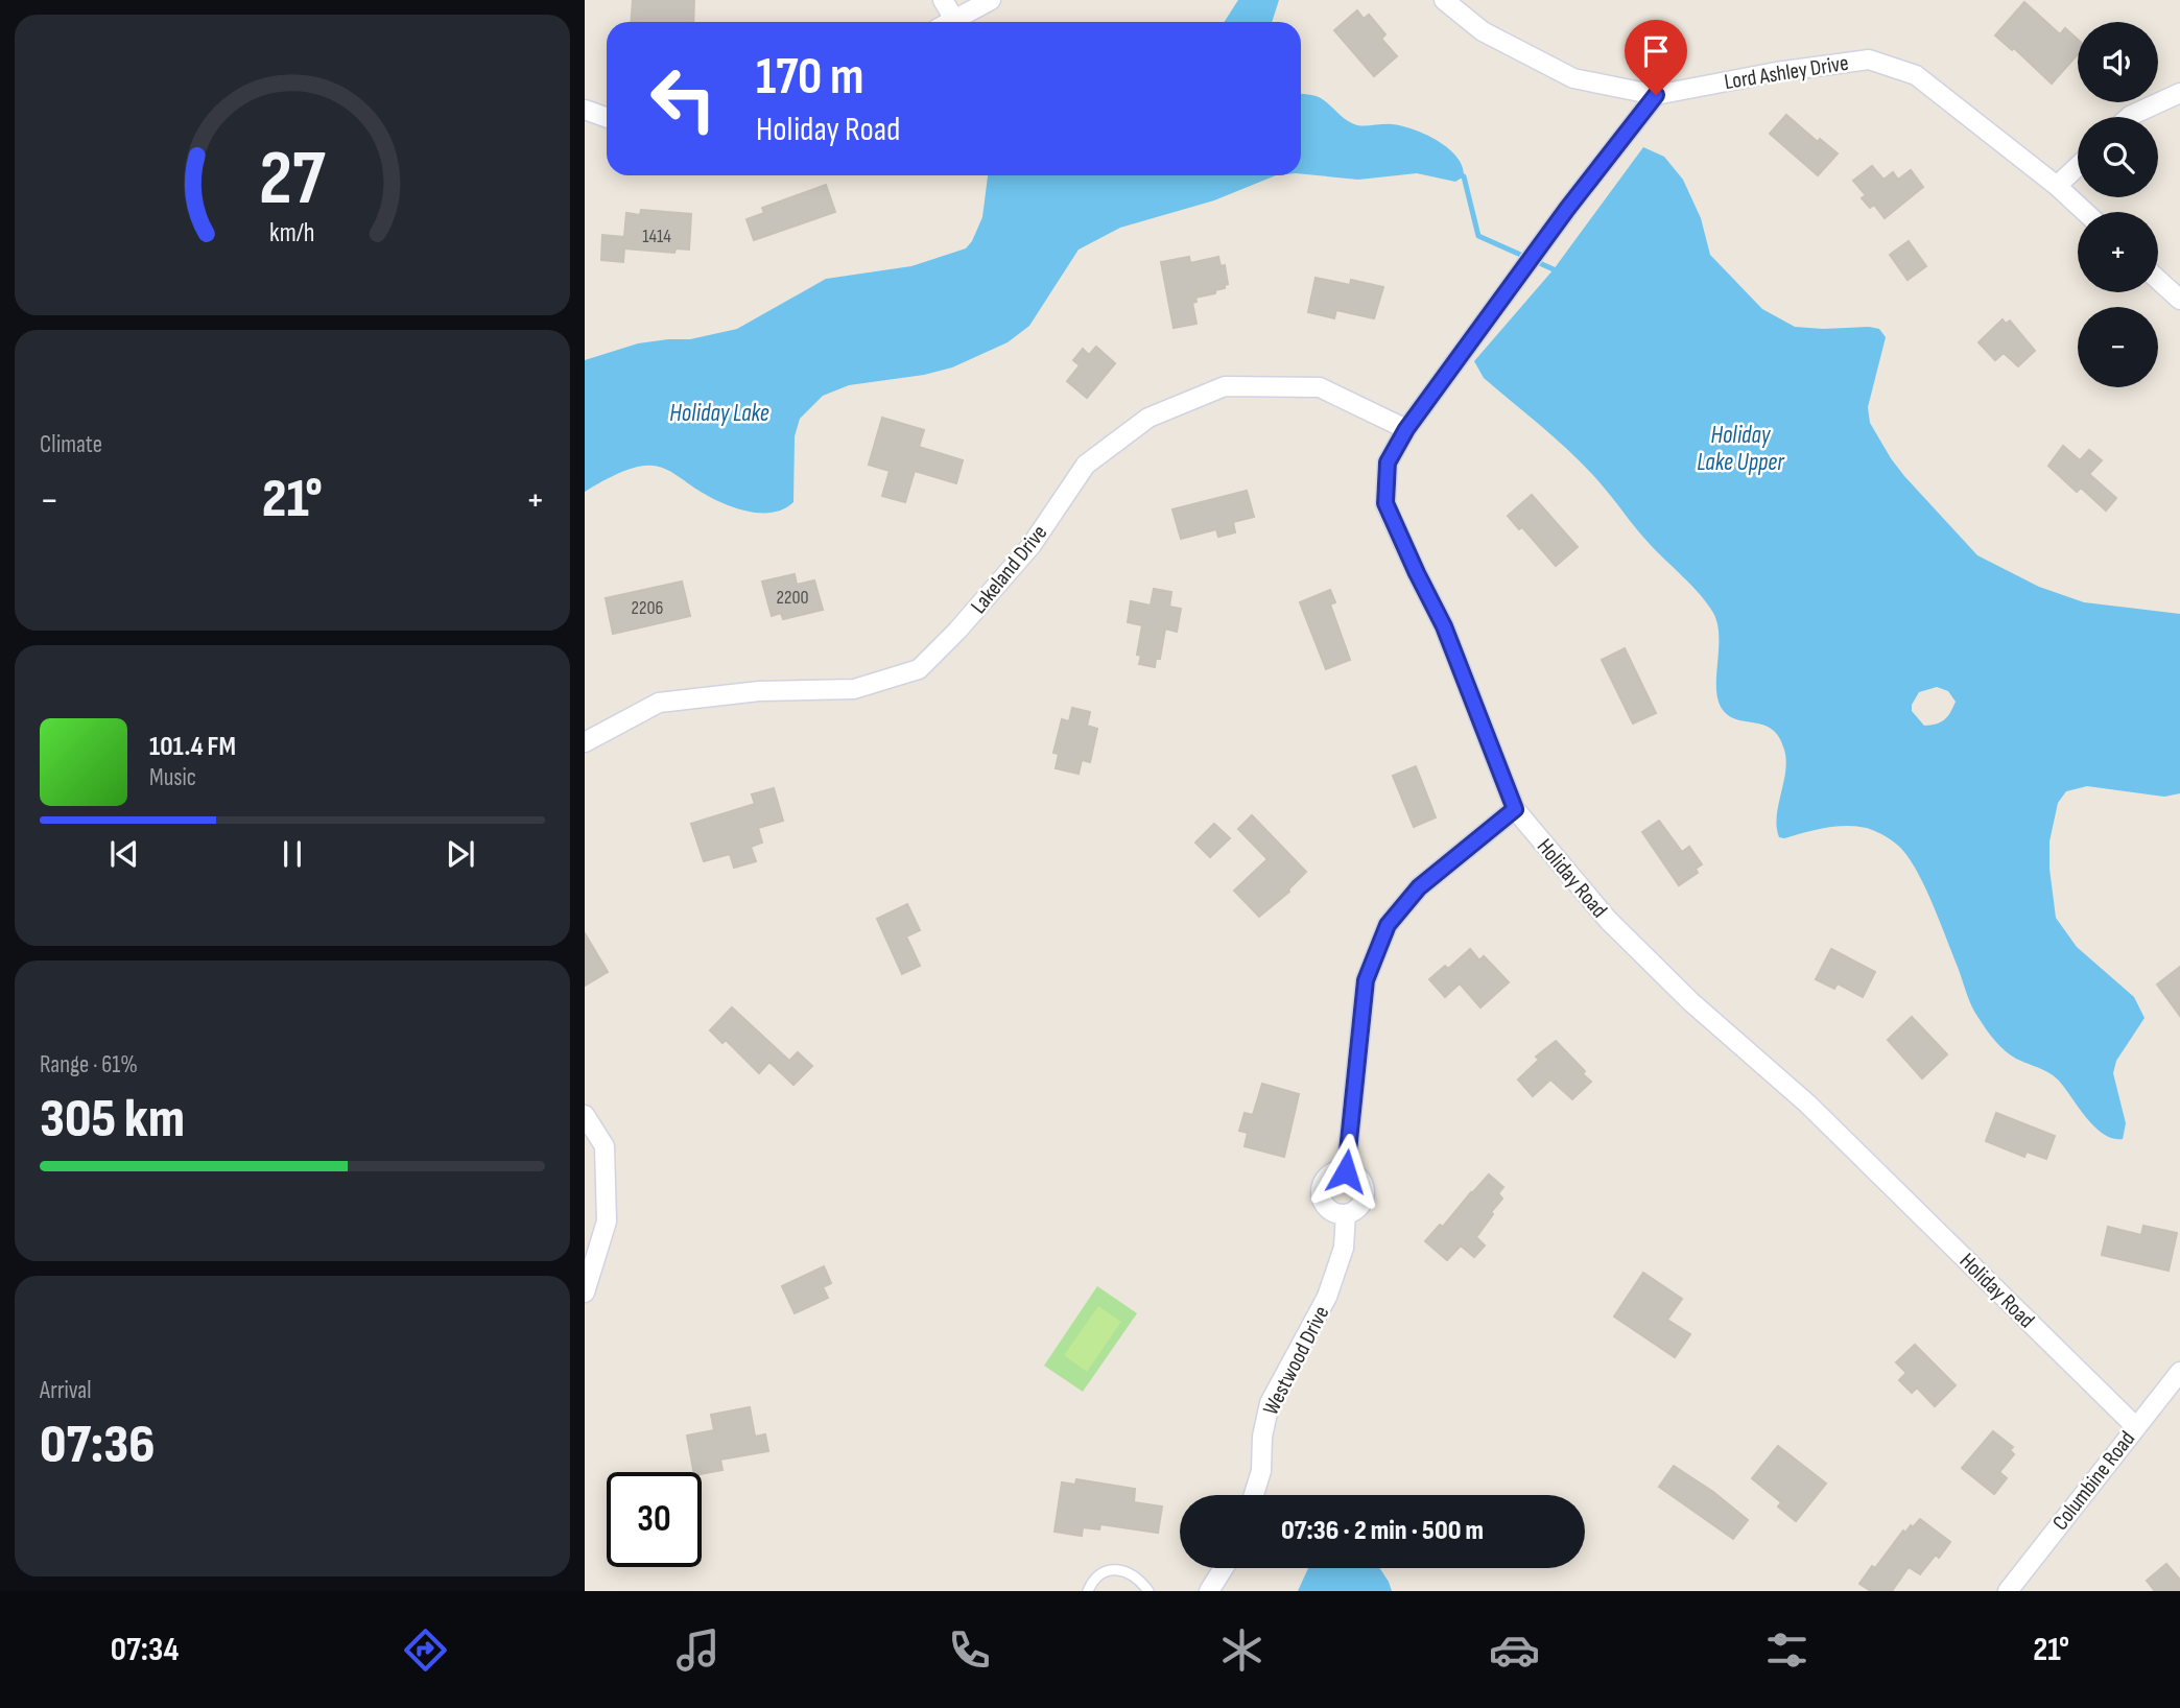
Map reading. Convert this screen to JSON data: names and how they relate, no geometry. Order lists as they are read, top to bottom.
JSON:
{
  "streets": {
    "street": [
      "Lord Ashley Drive",
      "Lakeland Drive",
      "Holiday Road",
      "Westwood Drive",
      "Columbine Road"
    ]
  },
  "crossings": [
    ["Lord Ashley Drive", "Holiday Road"],
    ["Lakeland Drive", "Holiday Road"],
    ["Holiday Road", "Columbine Road"]
  ],
  "water": ["Holiday Lake", "Holiday Lake Upper"],
  "house_numbers": ["1414", "2200", "2206"],
  "page": {
    "map_buttons": ["+", "−"],
    "turn": ["170 m", "Holiday Road"],
    "tile": [
      "Climate",
      ["Range · 61%", "305 km"],
      ["Arrival", "07:36"]
    ],
    "heat": ["−", "21°", "+"],
    "song": ["101.4 FM", "Music"],
    "limit": "30",
    "trip": "07:36 · 2 min · 500 m",
    "tabs": ["07:34", "21°"],
    "gauge": ["27", "km/h"]
  }
}
